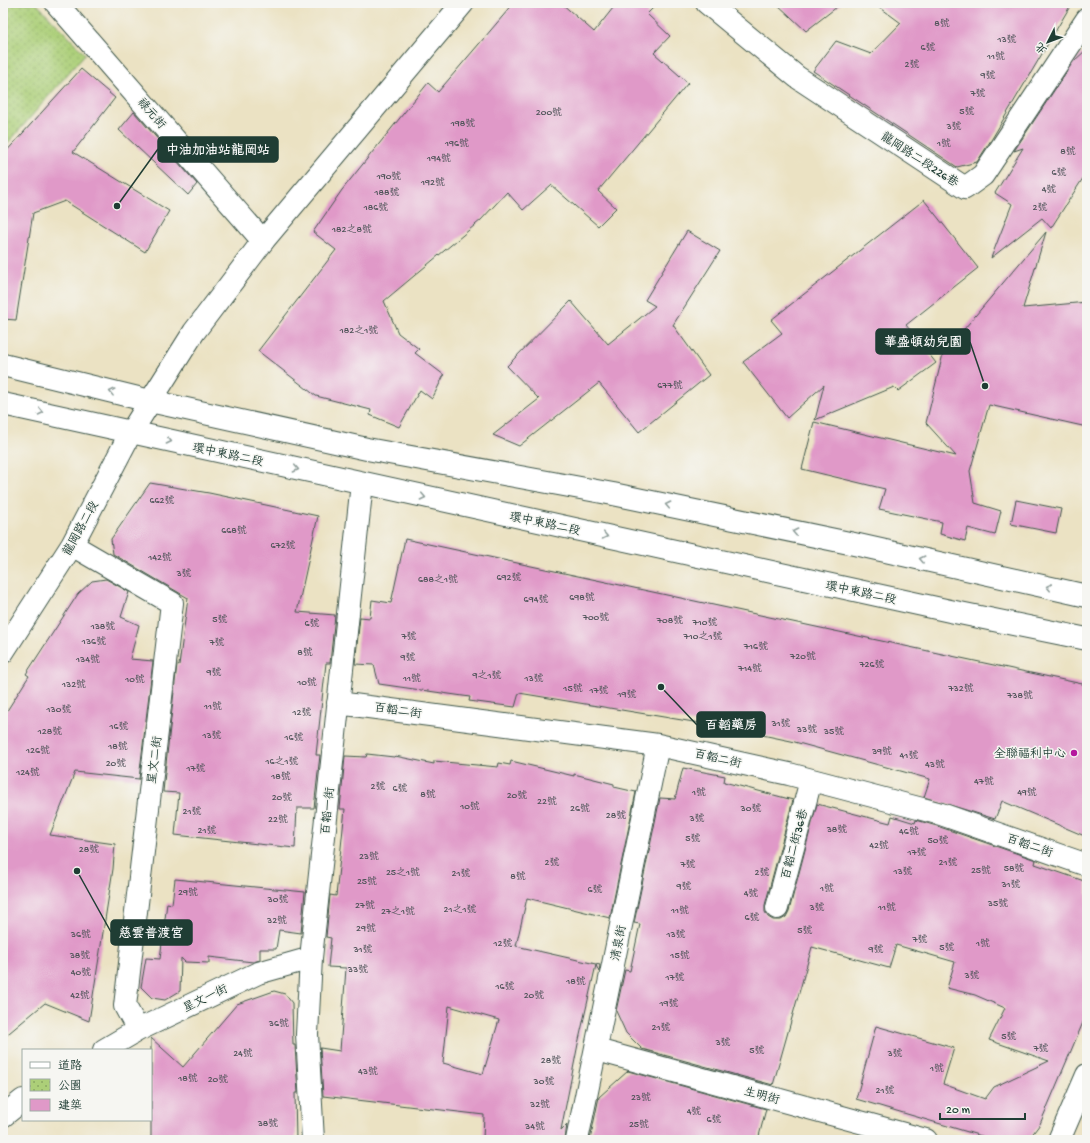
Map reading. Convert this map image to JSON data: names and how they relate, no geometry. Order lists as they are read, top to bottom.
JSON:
{
  "streets": {
    "main road": [
      "祿元街",
      "龍岡路二段226巷",
      "環中東路二段",
      "龍岡路二段",
      "百韜二街",
      "星文二街",
      "百韜一街",
      "百韜二街36巷",
      "清泉街",
      "星文一街",
      "生明街"
    ]
  },
  "crossings": [
    ["祿元街", "龍岡路二段"],
    ["環中東路二段", "龍岡路二段"],
    ["環中東路二段", "百韜一街"],
    ["龍岡路二段", "星文二街"],
    ["百韜二街", "百韜一街"],
    ["百韜二街", "百韜二街36巷"],
    ["百韜二街", "清泉街"],
    ["星文二街", "星文一街"],
    ["百韜一街", "星文一街"],
    ["清泉街", "生明街"]
  ],
  "places": [
    "中油加油站龍岡站",
    "華盛頓幼兒園",
    "百韜藥房",
    "全聯福利中心",
    "慈雲普渡宮"
  ],
  "house_numbers": [
    "8號",
    "13號",
    "6號",
    "11號",
    "2號",
    "9號",
    "7號",
    "5號",
    "200號",
    "198號",
    "3號",
    "196號",
    "1號",
    "8號",
    "194號",
    "6號",
    "190號",
    "192號",
    "4號",
    "188號",
    "186號",
    "2號",
    "182之8號",
    "182之1號",
    "677號",
    "662號",
    "668號",
    "672號",
    "142號",
    "3號",
    "692號",
    "688之1號",
    "698號",
    "694號",
    "700號",
    "5號",
    "708號",
    "710號",
    "6號",
    "138號",
    "7號",
    "710之1號",
    "136號",
    "7號",
    "716號",
    "8號",
    "720號",
    "9號",
    "134號",
    "726號",
    "714號",
    "9號",
    "9之1號",
    "11號",
    "13號",
    "10號",
    "10號",
    "132號",
    "15號",
    "732號",
    "17號",
    "19號",
    "738號",
    "11號",
    "130號",
    "12號",
    "31號",
    "16號",
    "33號",
    "128號",
    "35號",
    "13號",
    "16號",
    "18號",
    "126號",
    "39號",
    "41號",
    "16之1號",
    "20號",
    "43號",
    "17號",
    "124號",
    "18號",
    "47號",
    "2號",
    "6號",
    "1號",
    "49號",
    "8號",
    "20號",
    "20號",
    "22號",
    "10號",
    "26號",
    "30號",
    "21號",
    "28號",
    "3號",
    "22號",
    "38號",
    "21號",
    "46號",
    "5號",
    "50號",
    "42號",
    "28號",
    "17號",
    "23號",
    "2號",
    "21號",
    "7號",
    "58號",
    "25號",
    "13號",
    "25之1號",
    "2號",
    "21號",
    "8號",
    "25號",
    "31號",
    "9號",
    "1號",
    "6號",
    "29號",
    "4號",
    "30號",
    "35號",
    "27號",
    "3號",
    "11號",
    "21之1號",
    "11號",
    "27之1號",
    "6號",
    "32號",
    "29號",
    "5號",
    "36號",
    "13號",
    "7號",
    "12號",
    "1號",
    "5號",
    "31號",
    "9號",
    "38號",
    "15號",
    "33號",
    "40號",
    "3號",
    "17號",
    "18號",
    "16號",
    "42號",
    "20號",
    "19號",
    "36號",
    "21號",
    "5號",
    "3號",
    "7號",
    "5號",
    "24號",
    "3號",
    "28號",
    "1號",
    "43號",
    "18號",
    "20號",
    "30號",
    "21號",
    "23號",
    "32號",
    "4號",
    "6號",
    "38號",
    "25號",
    "34號"
  ],
  "legend": ["道路", "公園", "建築"],
  "scale_bar": "20 m",
  "north": "bottom left"
}
